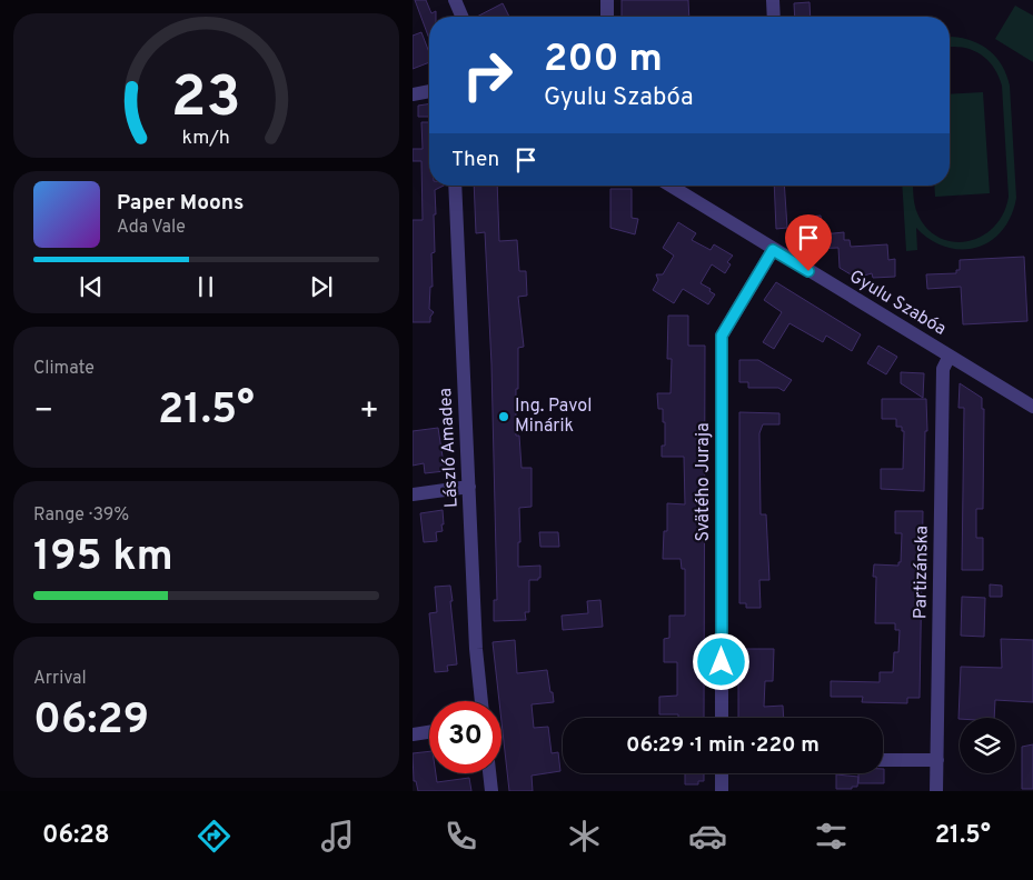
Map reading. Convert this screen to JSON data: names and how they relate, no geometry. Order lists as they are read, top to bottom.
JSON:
{
  "streets": {
    "street": [
      "Gyulu Szabóa",
      "László Amadea",
      "Svätého Juraja",
      "Partizánska"
    ]
  },
  "crossings": [
    ["Gyulu Szabóa", "Svätého Juraja"],
    ["Gyulu Szabóa", "Partizánska"]
  ],
  "places": ["Ing. Pavol Minárik"],
  "page": {
    "turn": ["200 m", "Gyulu Szabóa"],
    "then": "Then",
    "song": ["Paper Moons", "Ada Vale"],
    "tile": [
      "Climate",
      ["Range · 39%", "195 km"],
      ["Arrival", "06:29"]
    ],
    "heat": ["−", "21.5°", "+"],
    "limit": "30",
    "trip": "06:29 · 1 min · 220 m",
    "tabs": ["06:28", "21.5°"],
    "gauge": ["23", "km/h"]
  }
}
